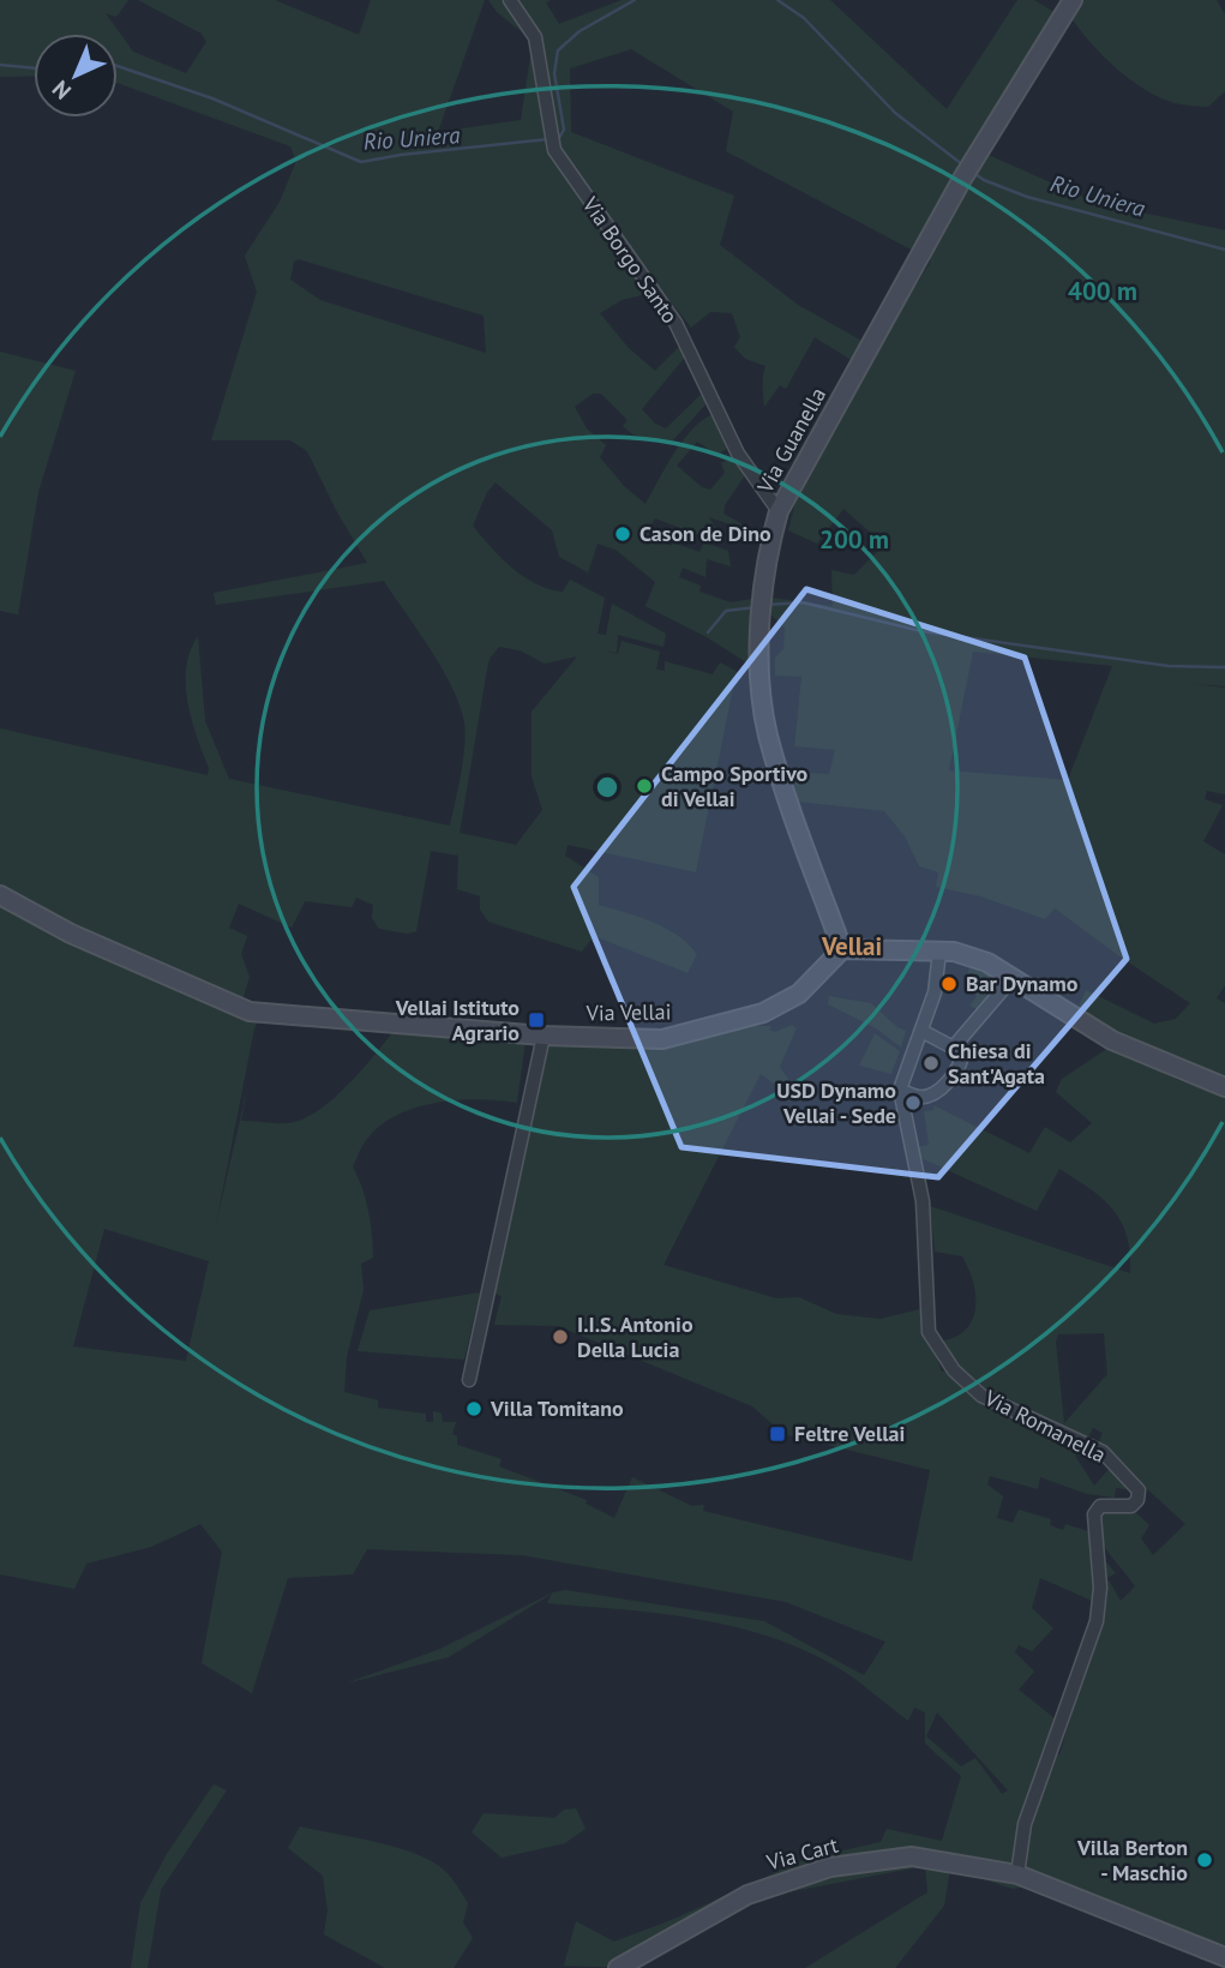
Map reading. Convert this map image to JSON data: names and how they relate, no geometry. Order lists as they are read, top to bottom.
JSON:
{
  "streets": {
    "street": [
      "Via Borgo Santo",
      "Via Guanella",
      "Via Vellai",
      "Via Romanella",
      "Via Cart"
    ]
  },
  "crossings": [
    ["Via Borgo Santo", "Via Guanella"],
    ["Via Guanella", "Via Vellai"],
    ["Via Romanella", "Via Cart"]
  ],
  "districts": ["Vellai"],
  "water": ["Rio Uniera"],
  "places": {
    "other": [
      "Cason de Dino",
      "Campo Sportivo di Vellai",
      "Bar Dynamo",
      "Chiesa di Sant'Agata",
      "USD Dynamo Vellai - Sede",
      "I.I.S. Antonio Della Lucia",
      "Villa Tomitano",
      "Villa Berton - Maschio"
    ],
    "transit": ["Vellai Istituto Agrario", "Feltre Vellai"]
  },
  "north": "bottom left",
  "rings": ["400 m", "200 m"]
}
